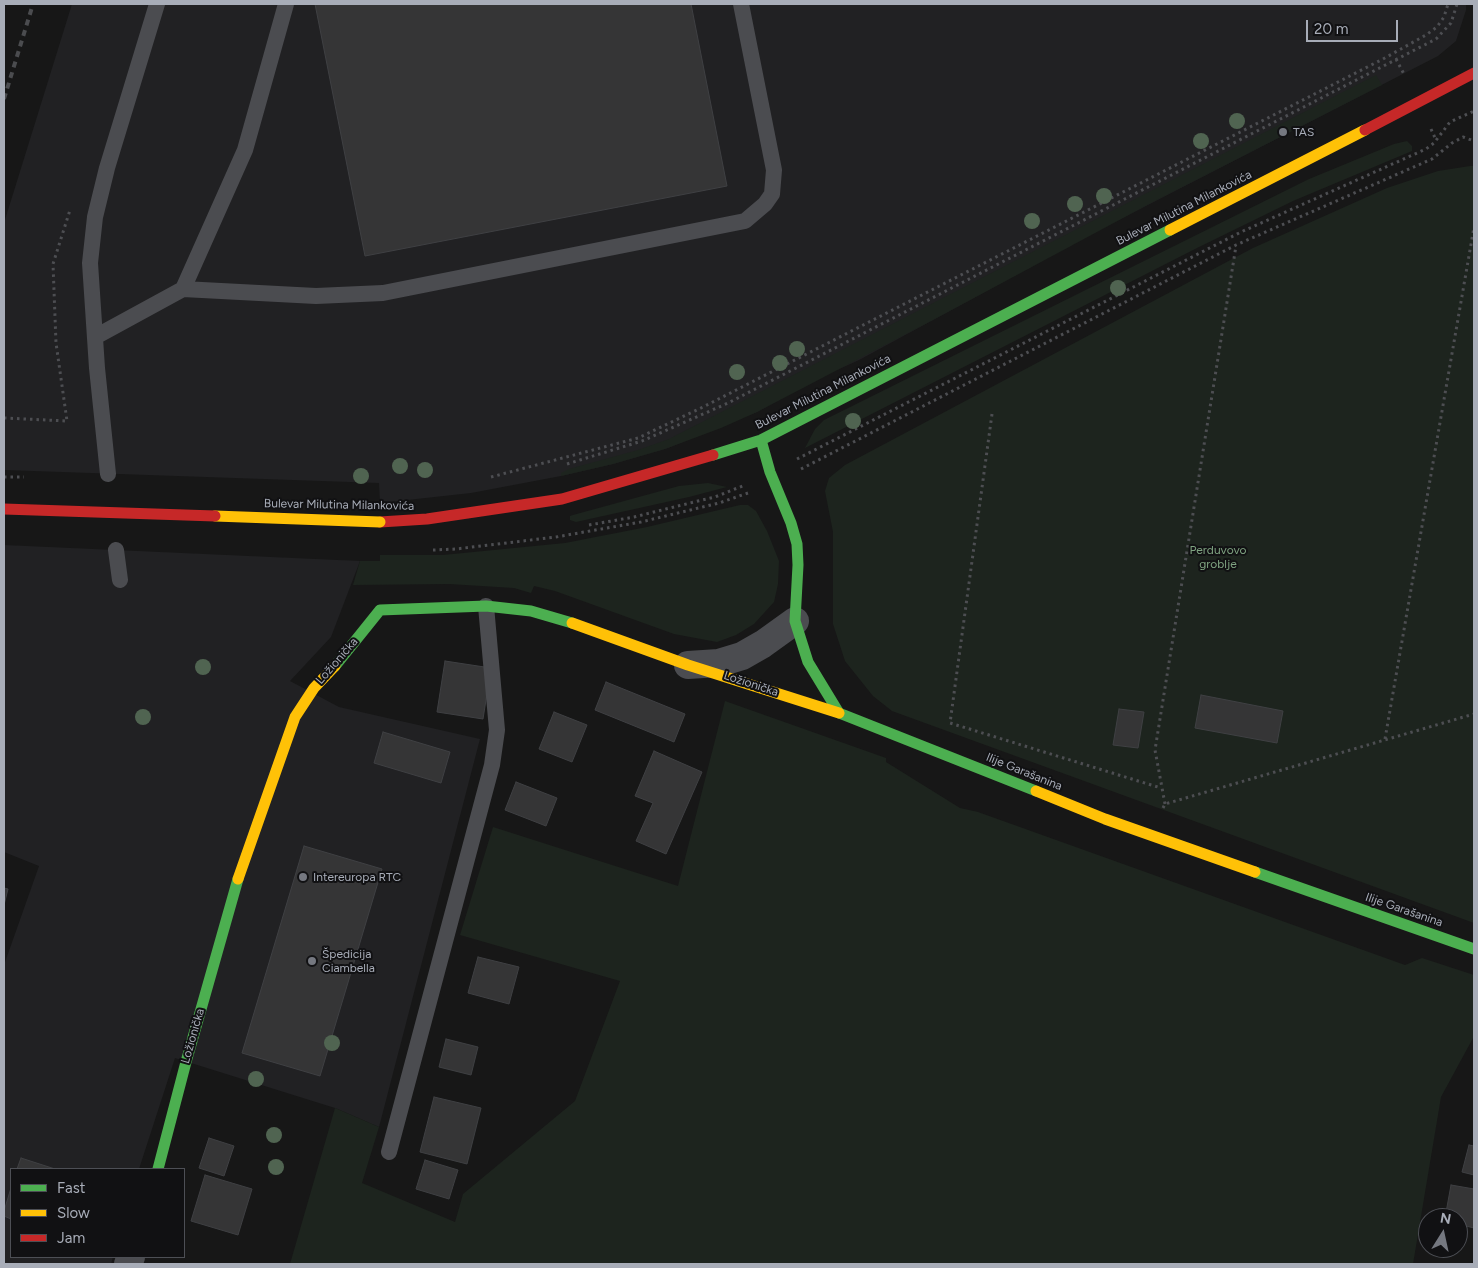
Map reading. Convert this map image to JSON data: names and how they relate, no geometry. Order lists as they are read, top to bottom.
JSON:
{
  "streets": {
    "street": ["Bulevar Milutina Milankovića", "Ložionička", "Ilije Garašanina"]
  },
  "crossings": [
    ["Ložionička", "Ilije Garašanina"]
  ],
  "parks": ["Perduvovo groblje"],
  "places": ["TAS", "Intereuropa RTC", "Špedicija Ciambella"],
  "legend": ["Fast", "Slow", "Jam"],
  "scale_bar": "20 m",
  "north": "top"
}
